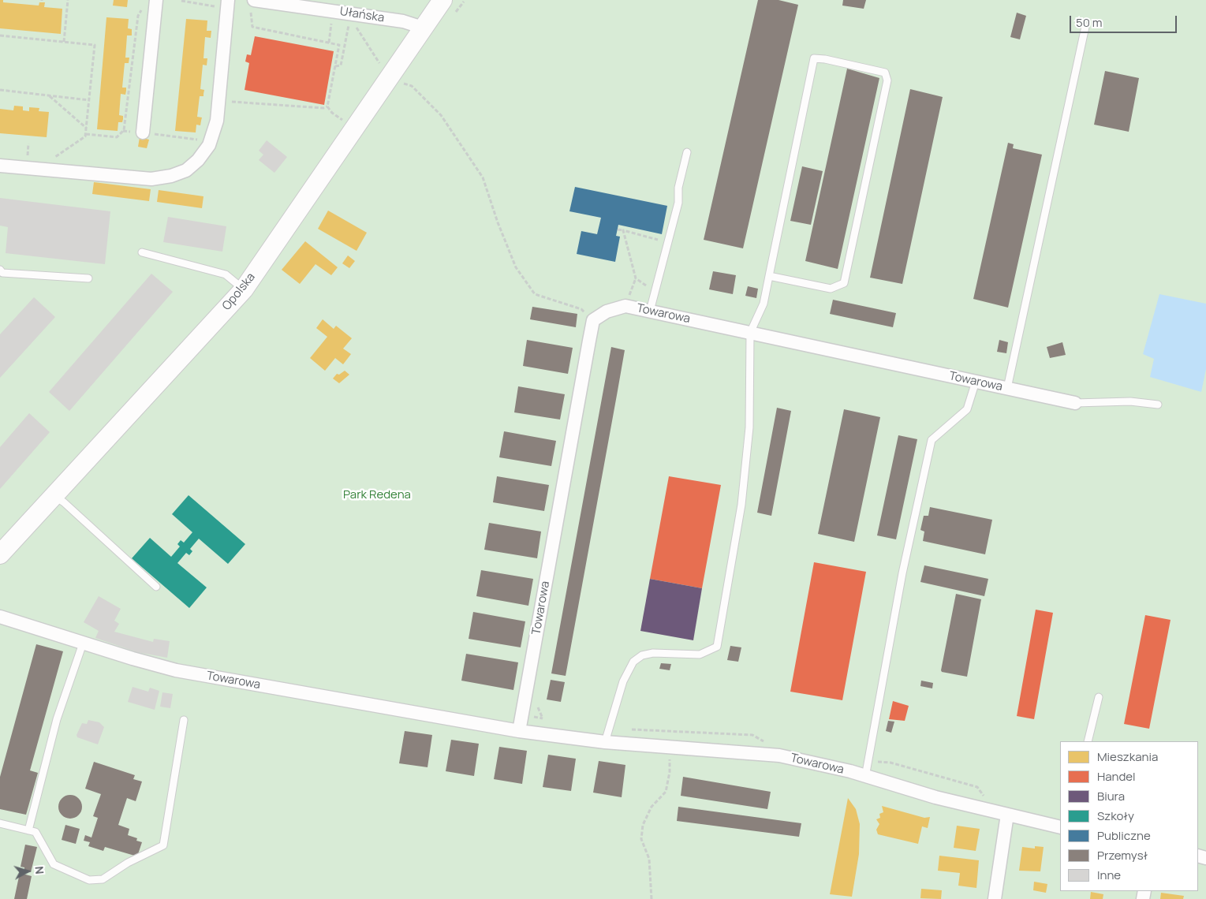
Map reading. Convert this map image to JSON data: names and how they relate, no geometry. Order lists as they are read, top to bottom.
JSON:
{
  "streets": {
    "street": ["Ułańska", "Opolska", "Towarowa"]
  },
  "crossings": [
    ["Ułańska", "Opolska"]
  ],
  "parks": ["Park Redena"],
  "legend": [
    "Mieszkania",
    "Handel",
    "Biura",
    "Szkoły",
    "Publiczne",
    "Przemysł",
    "Inne"
  ],
  "scale_bar": "50 m",
  "north": "right"
}
